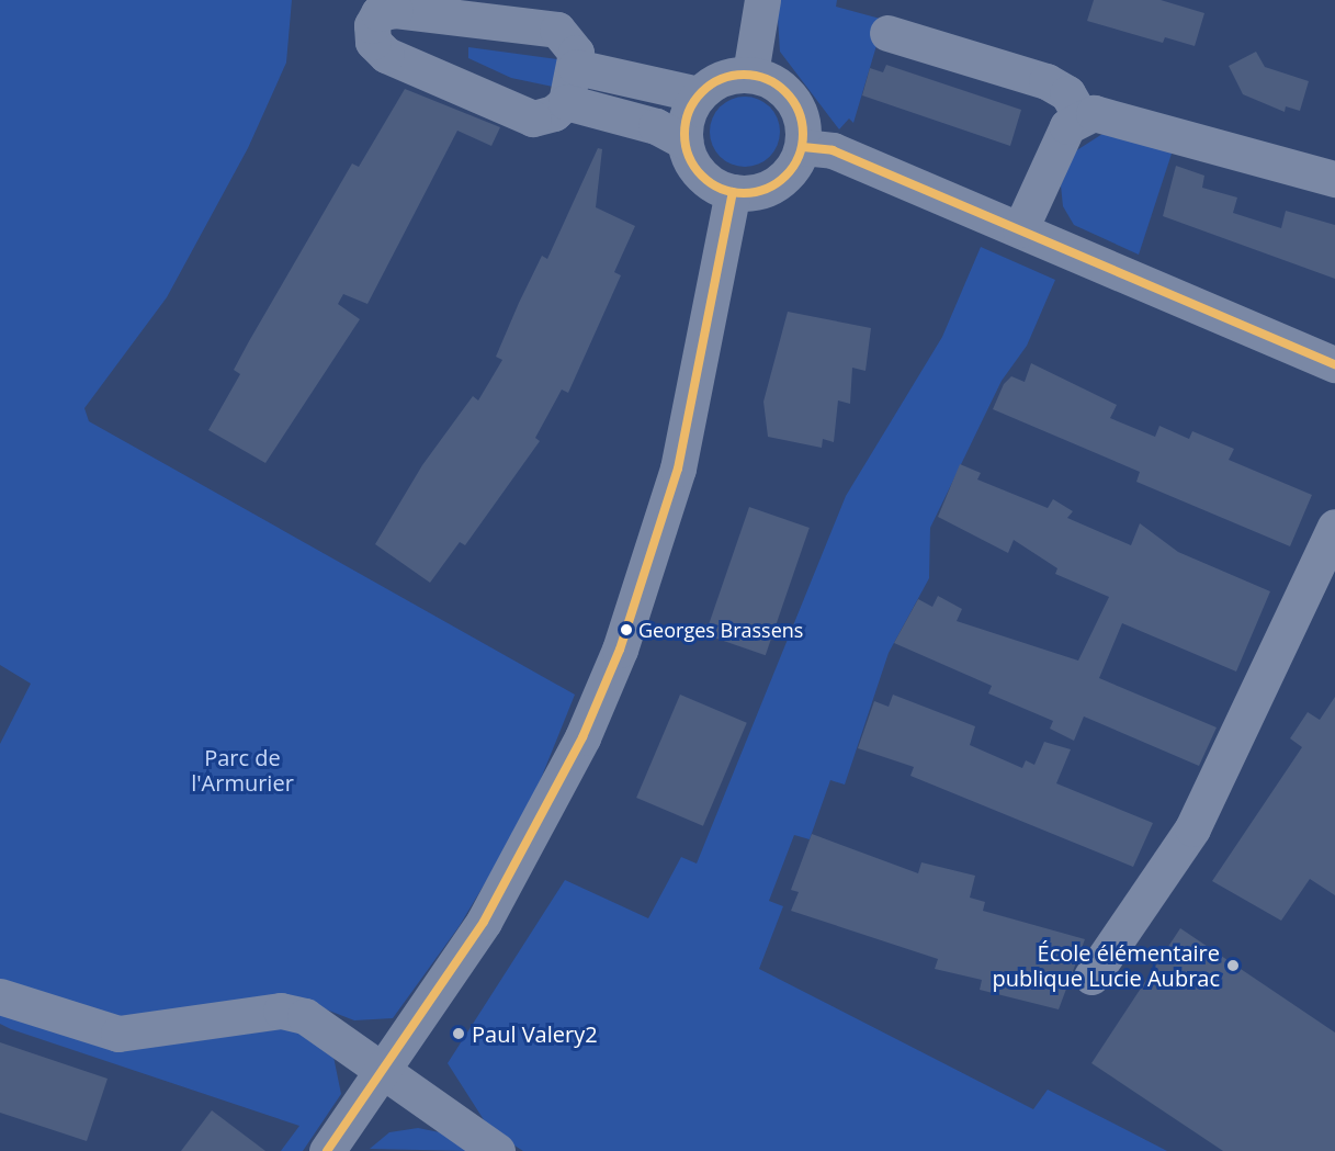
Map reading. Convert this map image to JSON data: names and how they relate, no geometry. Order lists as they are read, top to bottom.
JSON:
{
  "parks": ["Parc de l'Armurier"],
  "places": ["Georges Brassens", "École élémentaire publique Lucie Aubrac", "Paul Valery2"]
}
